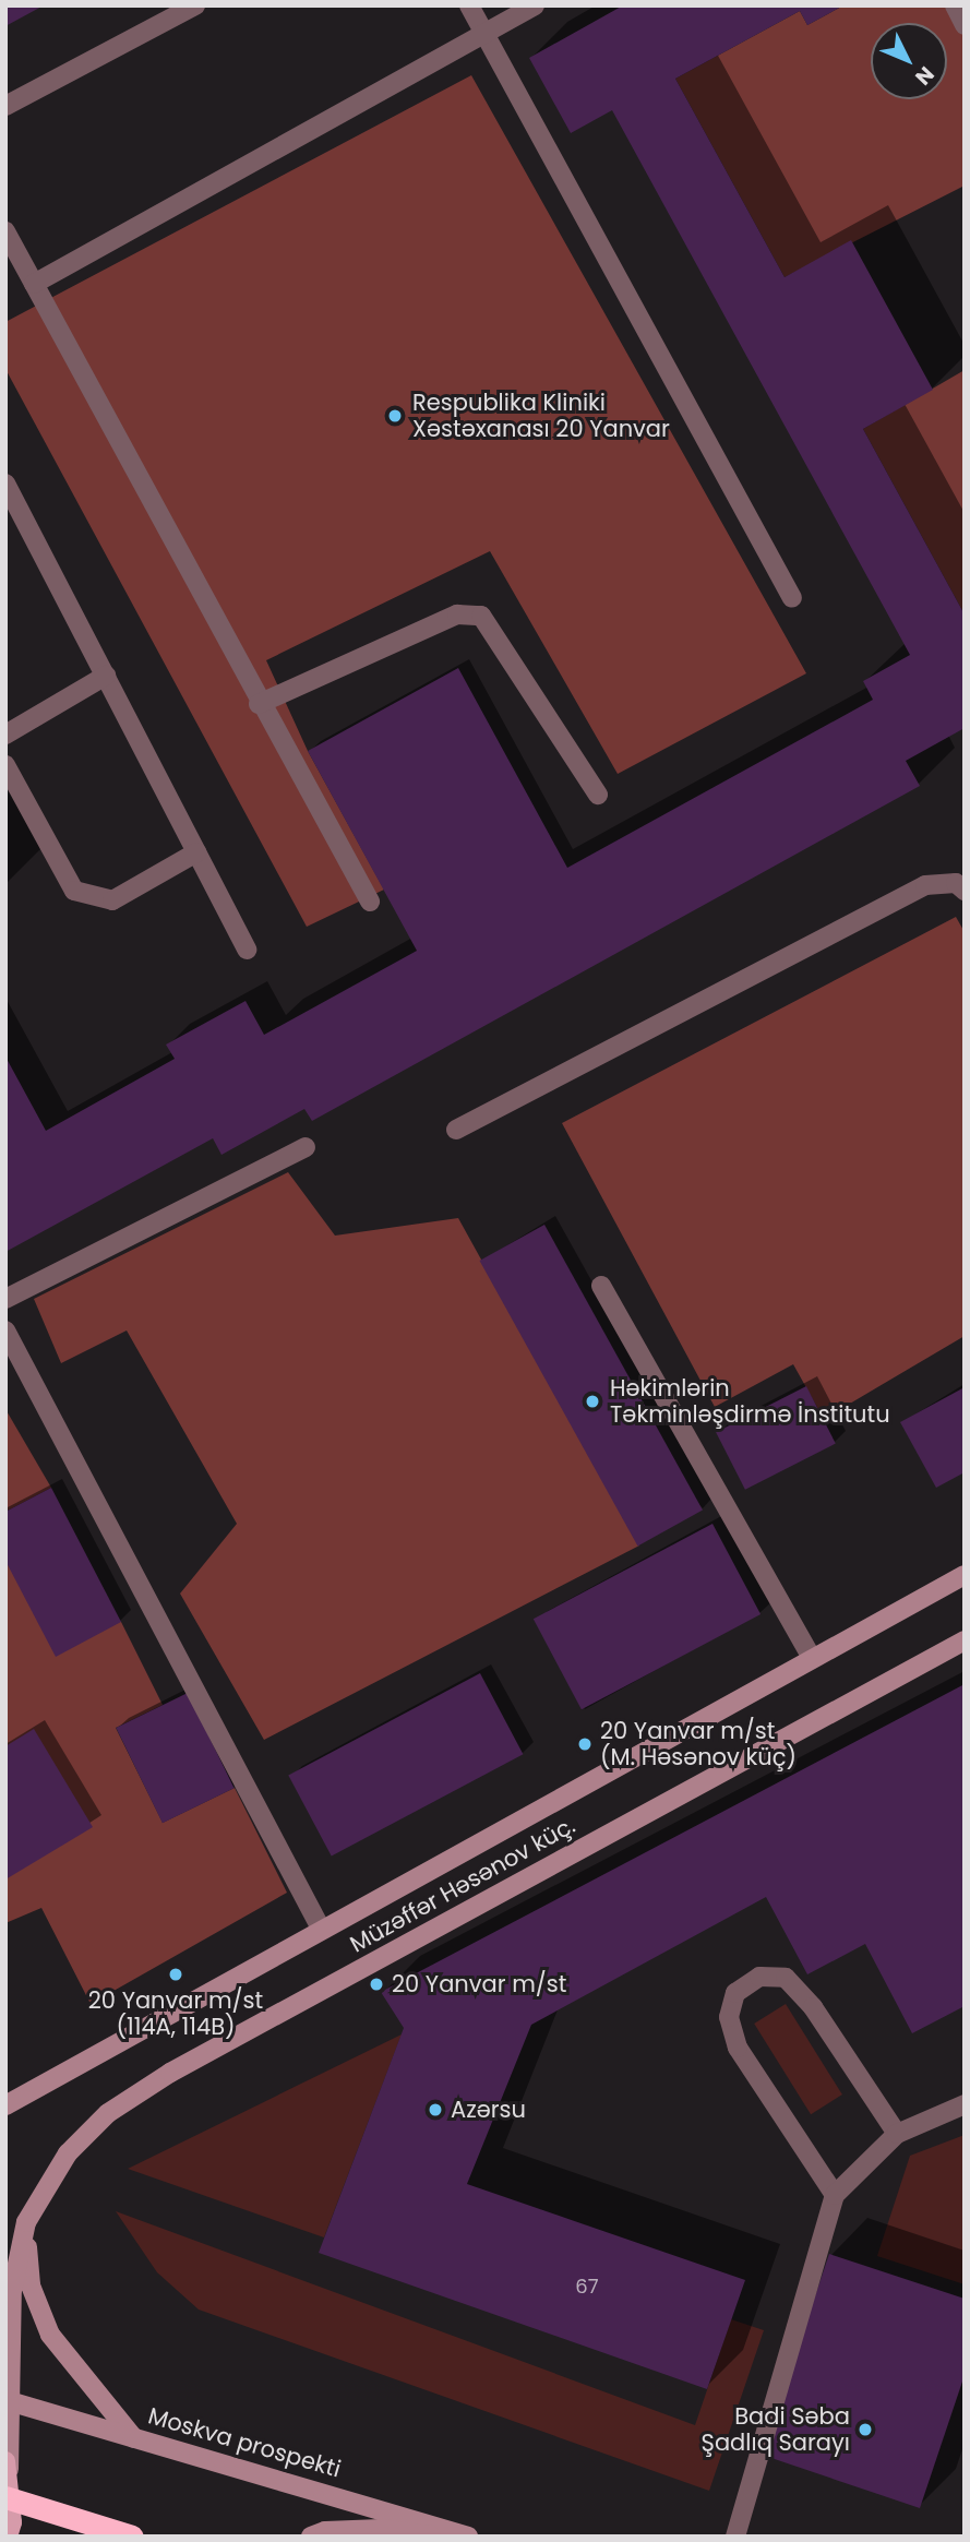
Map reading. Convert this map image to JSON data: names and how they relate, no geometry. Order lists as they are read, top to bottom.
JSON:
{
  "streets": {
    "main road": ["Müzəffər Həsənov küç.", "Moskva prospekti"]
  },
  "places": [
    "Respublika Kliniki Xəstəxanası 20 Yanvar",
    "Həkimlərin Təkminləşdirmə İnstitutu",
    "20 Yanvar m/st (M. Həsənov küç)",
    "20 Yanvar m/st (114A, 114B)",
    "20 Yanvar m/st",
    "Azərsu",
    "Badi Səba Şadlıq Sarayı"
  ],
  "house_numbers": ["67"],
  "north": "bottom right"
}
